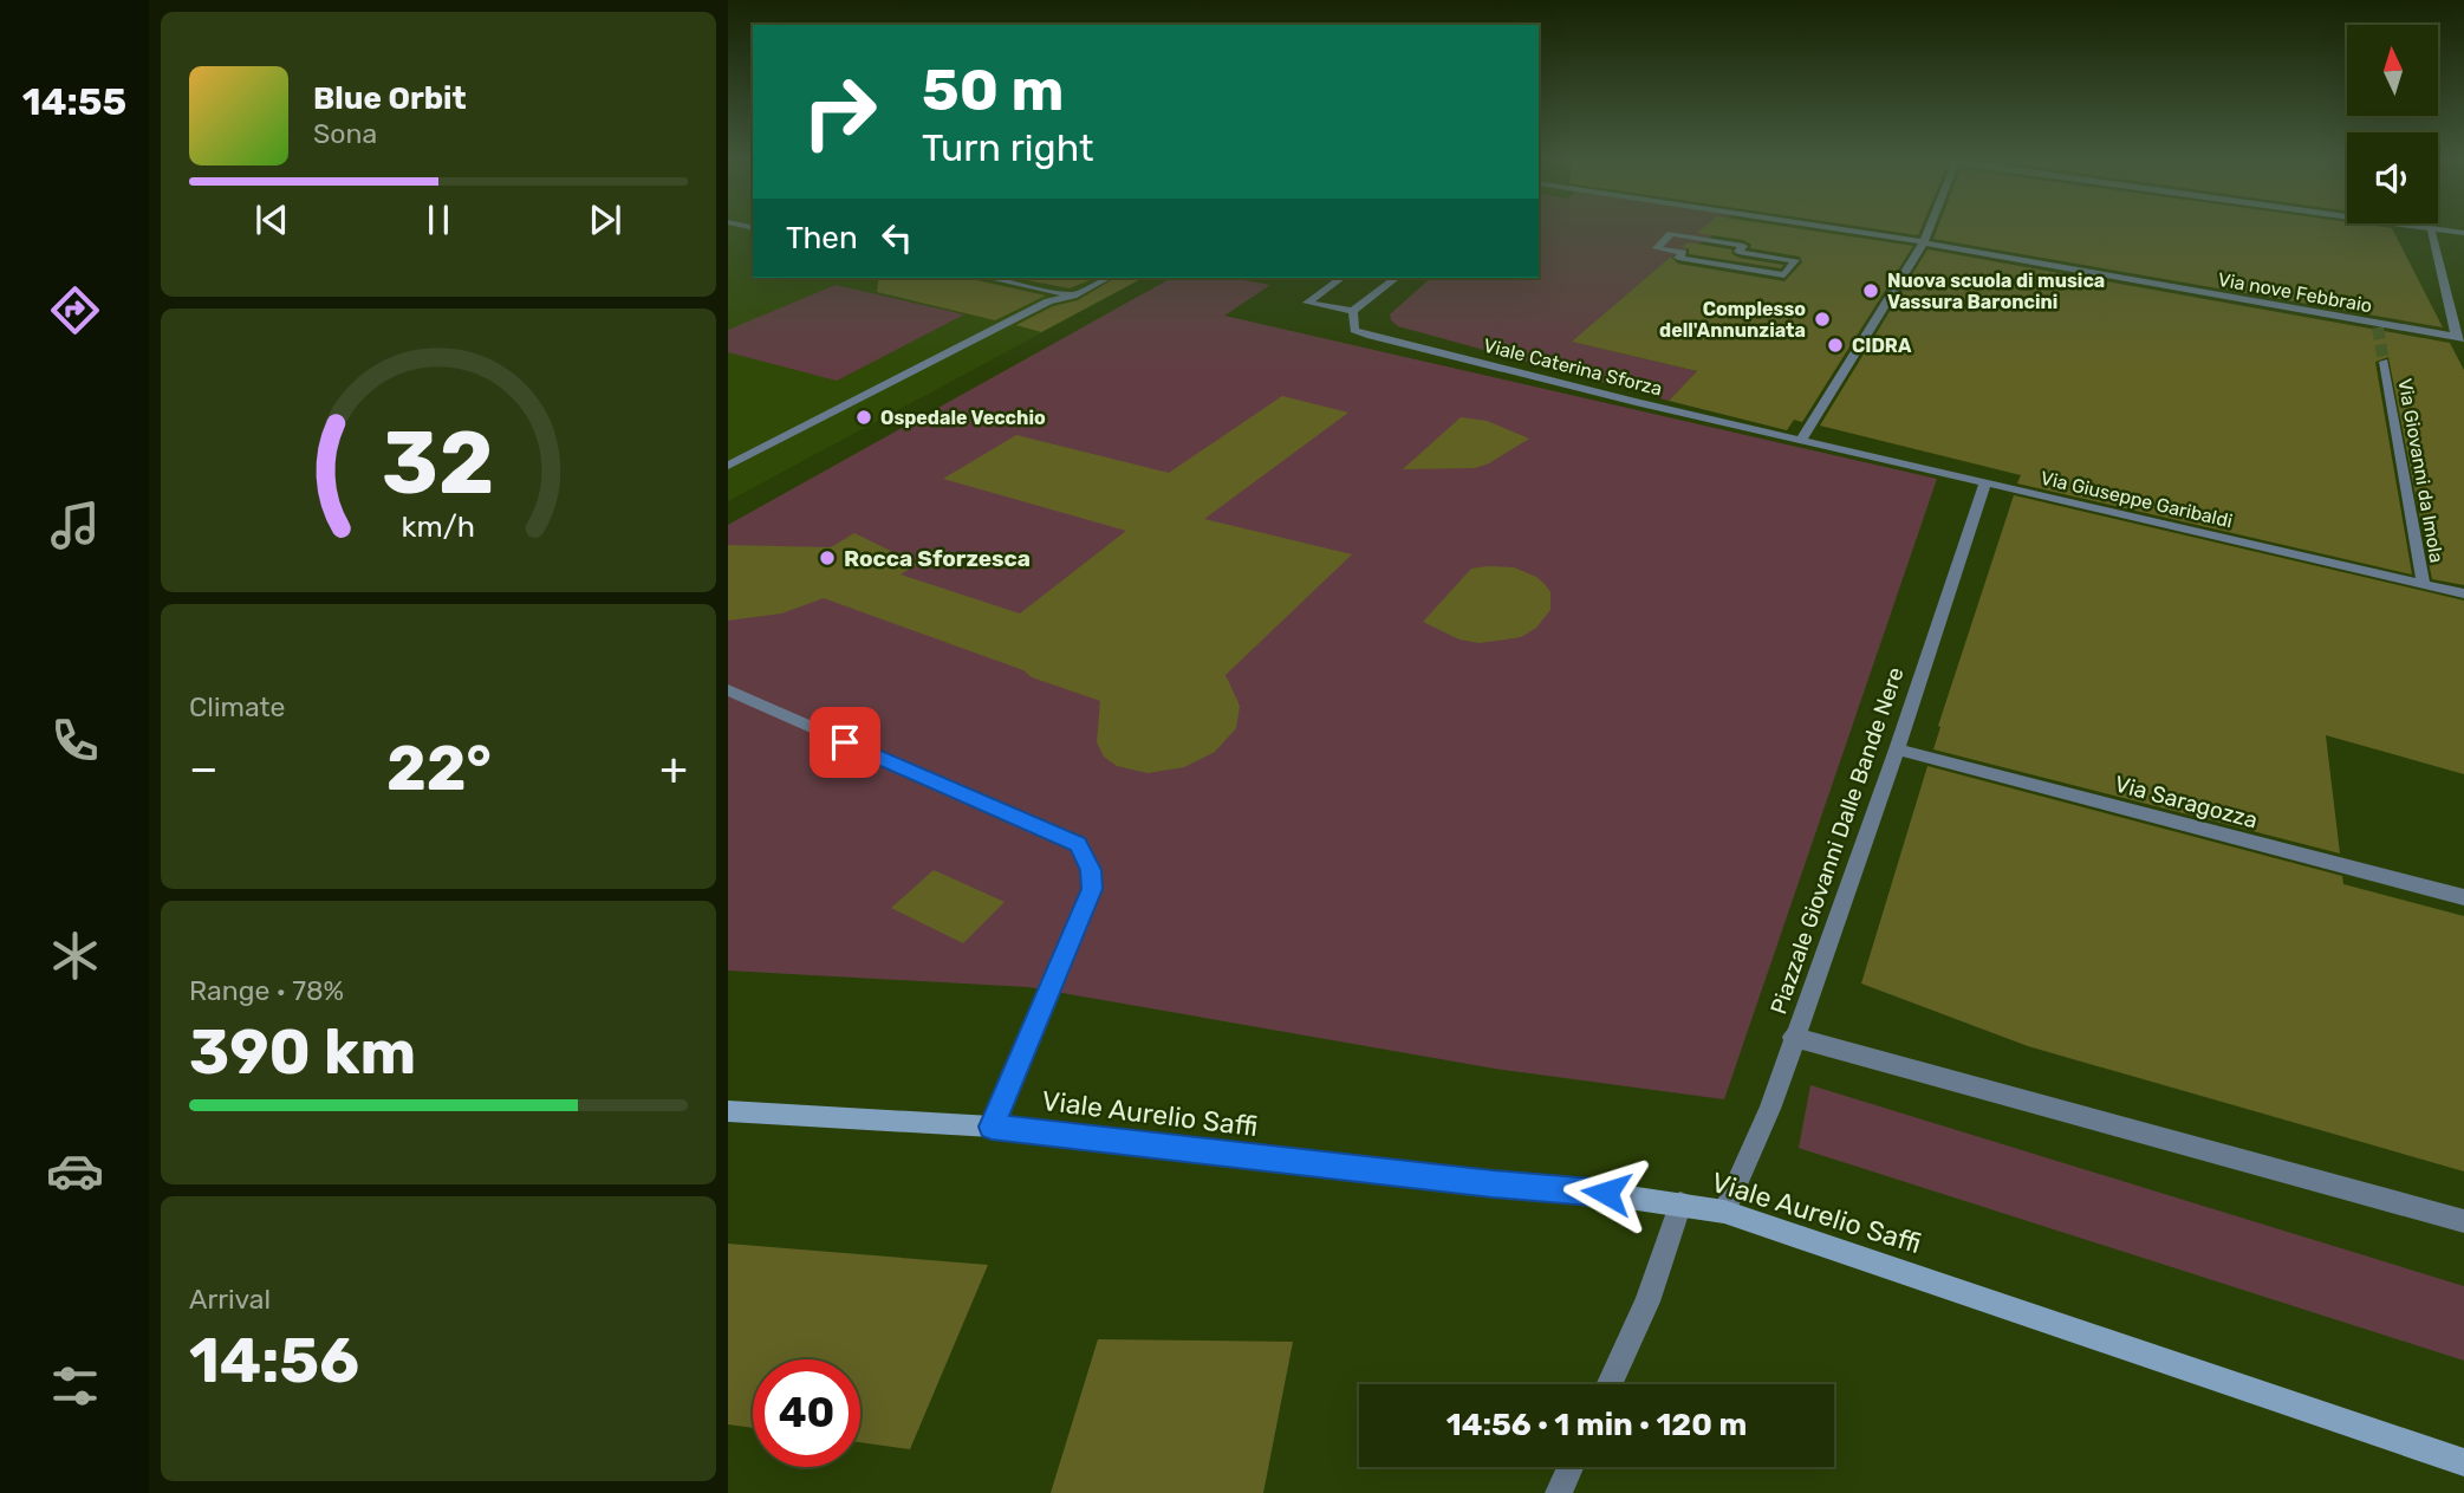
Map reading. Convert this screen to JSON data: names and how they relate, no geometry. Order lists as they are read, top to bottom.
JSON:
{
  "streets": {
    "street": [
      "Via nove Febbraio",
      "Viale Caterina Sforza",
      "Via Giovanni da Imola",
      "Via Giuseppe Garibaldi",
      "Via Saragozza",
      "Piazzale Giovanni Dalle Bande Nere",
      "Viale Aurelio Saffi"
    ]
  },
  "crossings": [
    ["Viale Caterina Sforza", "Via Giuseppe Garibaldi"],
    ["Via Giovanni da Imola", "Via Giuseppe Garibaldi"],
    ["Via Giuseppe Garibaldi", "Piazzale Giovanni Dalle Bande Nere"],
    ["Via Saragozza", "Piazzale Giovanni Dalle Bande Nere"],
    ["Piazzale Giovanni Dalle Bande Nere", "Viale Aurelio Saffi"]
  ],
  "places": [
    "Nuova scuola di musica Vassura Baroncini",
    "Complesso dell'Annunziata",
    "CIDRA",
    "Ospedale Vecchio",
    "Rocca Sforzesca"
  ],
  "north": "top",
  "page": {
    "tabs": "14:55",
    "turn": ["50 m", "Turn right"],
    "song": ["Blue Orbit", "Sona"],
    "then": "Then",
    "tile": [
      "Climate",
      ["Range · 78%", "390 km"],
      ["Arrival", "14:56"]
    ],
    "heat": ["−", "22°", "+"],
    "limit": "40",
    "trip": "14:56 · 1 min · 120 m",
    "gauge": ["32", "km/h"]
  }
}
